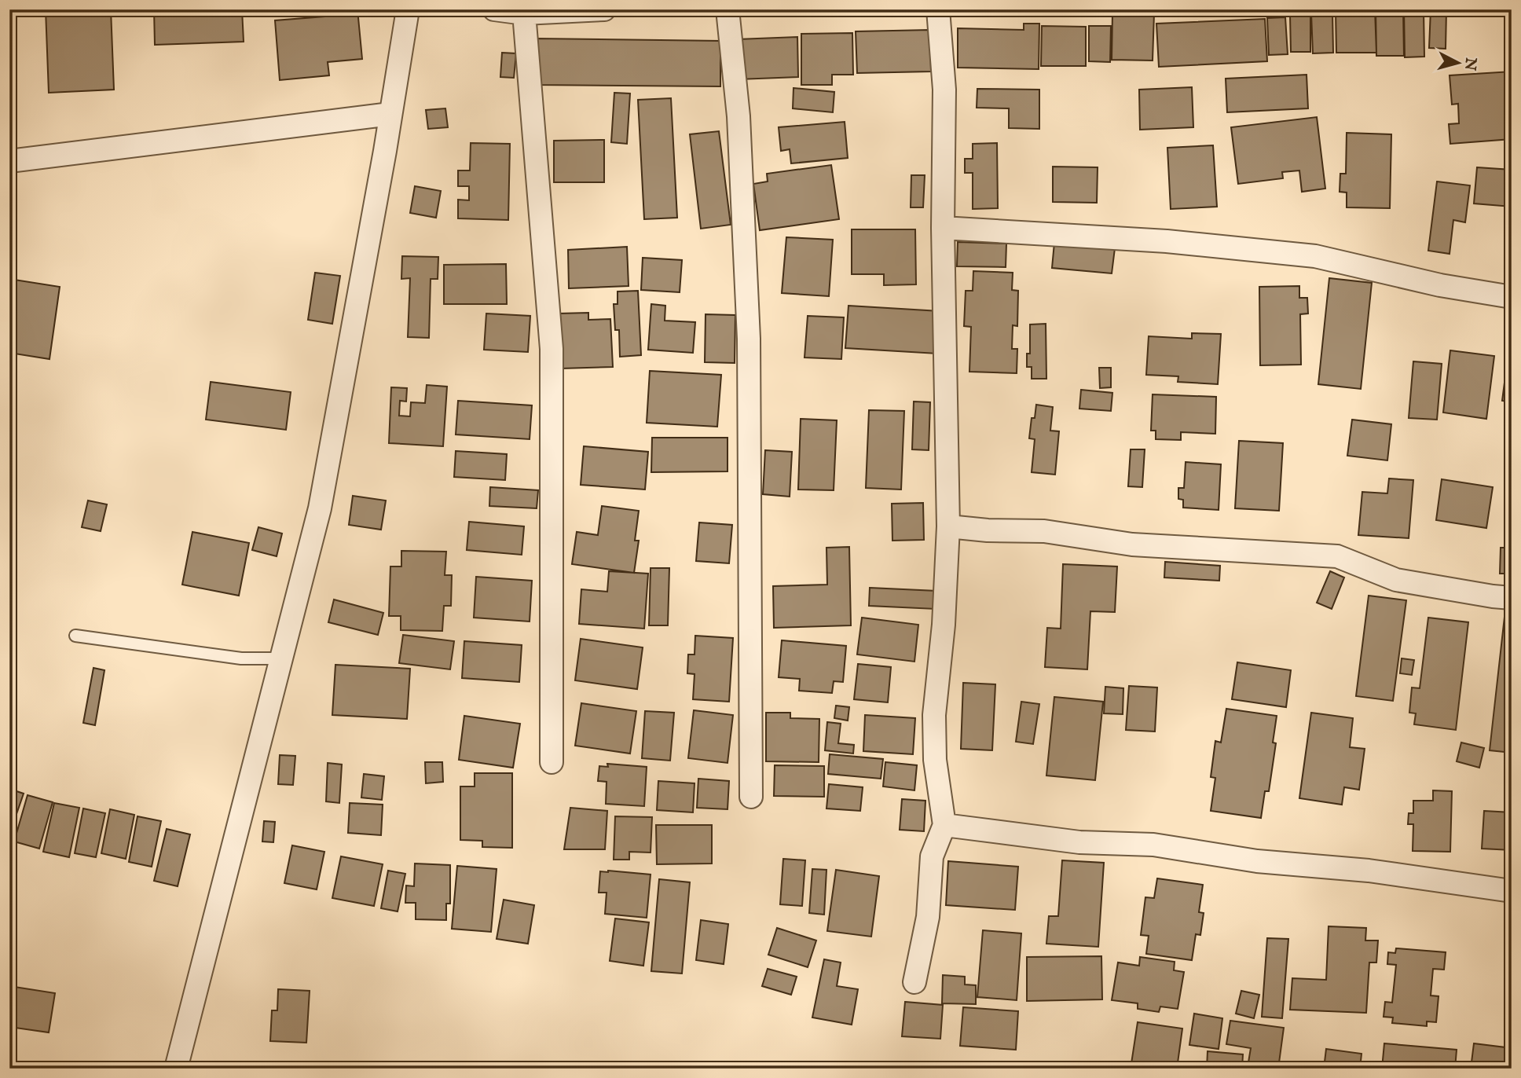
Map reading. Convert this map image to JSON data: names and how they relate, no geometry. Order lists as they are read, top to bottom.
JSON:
{
  "north": "right"
}
